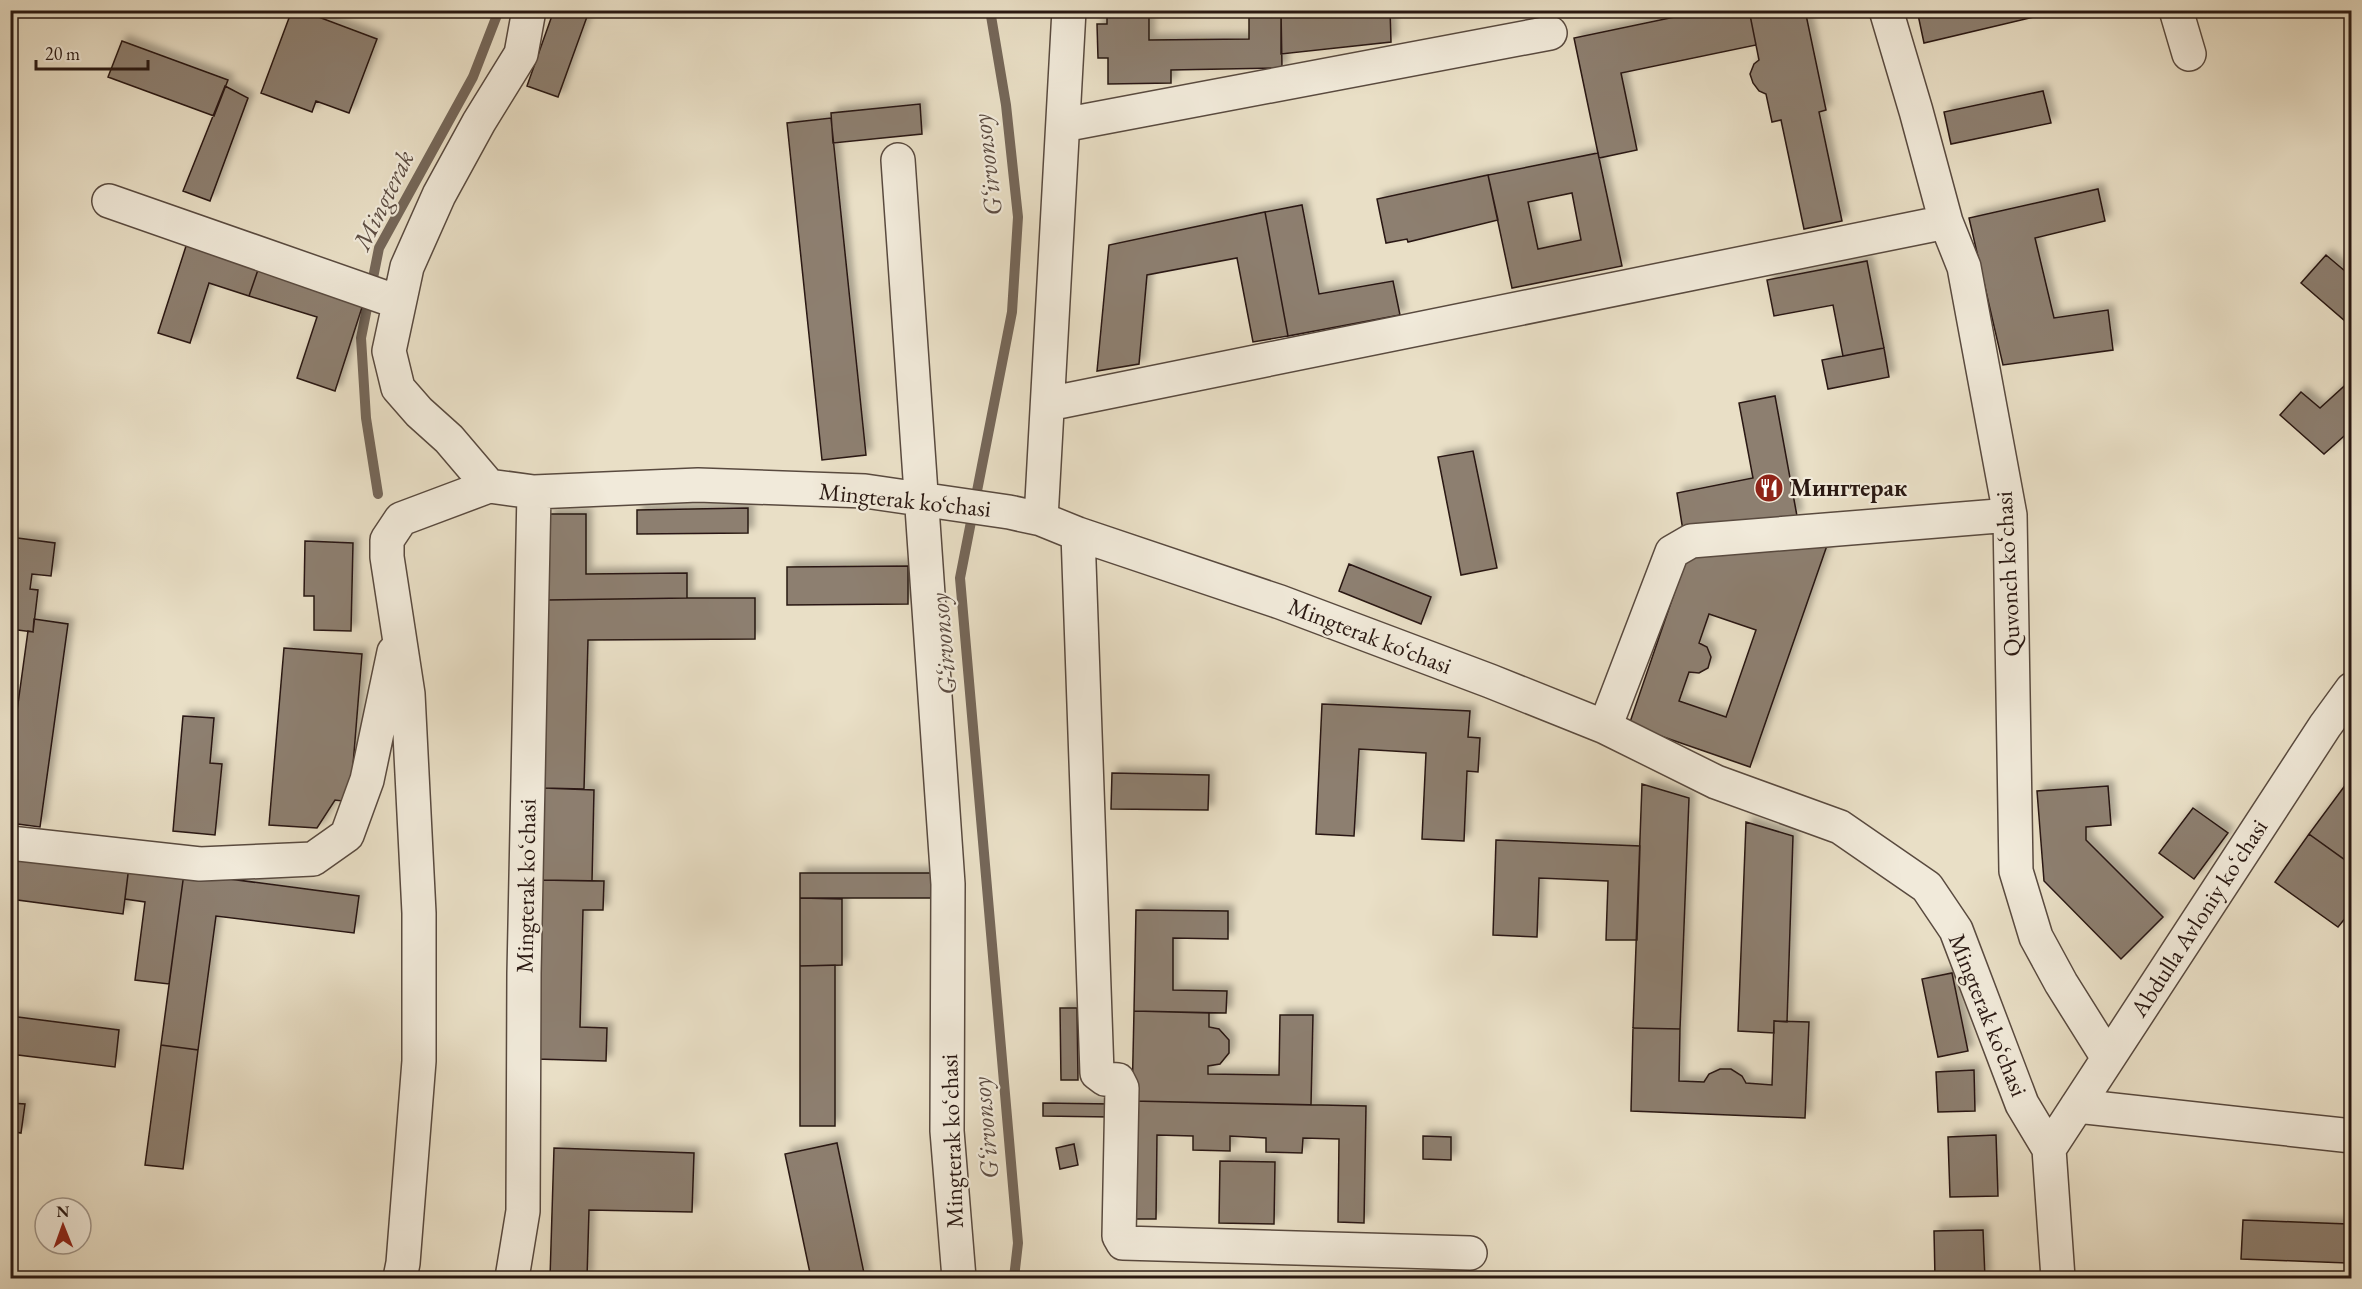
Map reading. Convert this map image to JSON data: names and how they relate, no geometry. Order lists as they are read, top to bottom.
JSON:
{
  "streets": {
    "street": [
      "Mingterak ko‘chasi",
      "Quvonch koʻchasi",
      "Mingterak koʻchasi",
      "Abdulla Avloniy koʻchasi"
    ]
  },
  "crossings": [
    ["Mingterak ko‘chasi", "Mingterak koʻchasi"],
    ["Mingterak ko‘chasi", "Abdulla Avloniy koʻchasi"],
    ["Quvonch koʻchasi", "Abdulla Avloniy koʻchasi"]
  ],
  "water": ["G‘irvonsoy", "Mingterak"],
  "places": {
    "restaurant": ["Мингтерак"]
  },
  "scale_bar": "20 m",
  "north": "top"
}
